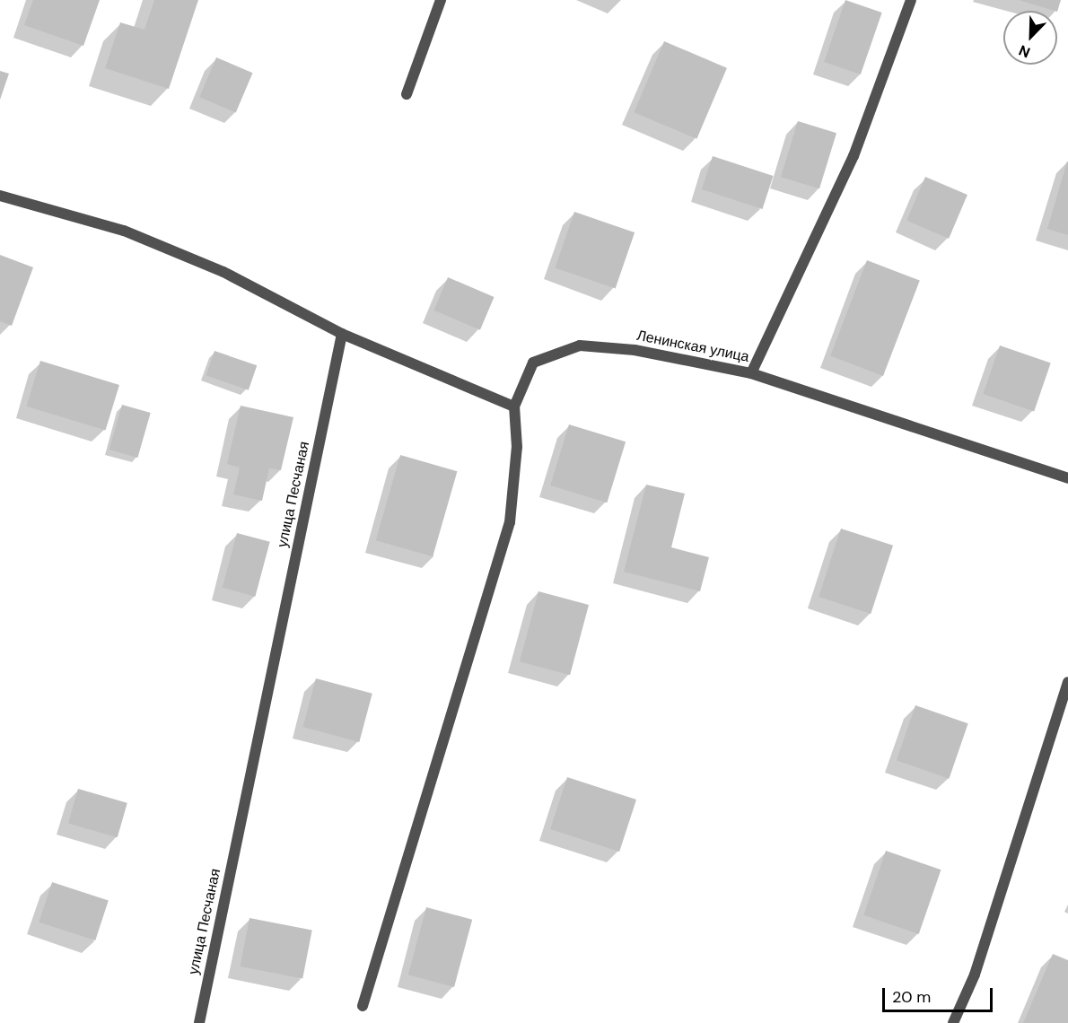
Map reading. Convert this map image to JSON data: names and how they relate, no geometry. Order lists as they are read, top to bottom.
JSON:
{
  "streets": {
    "street": ["Ленинская улица", "улица Песчаная"]
  },
  "scale_bar": "20 m",
  "north": "bottom left"
}
